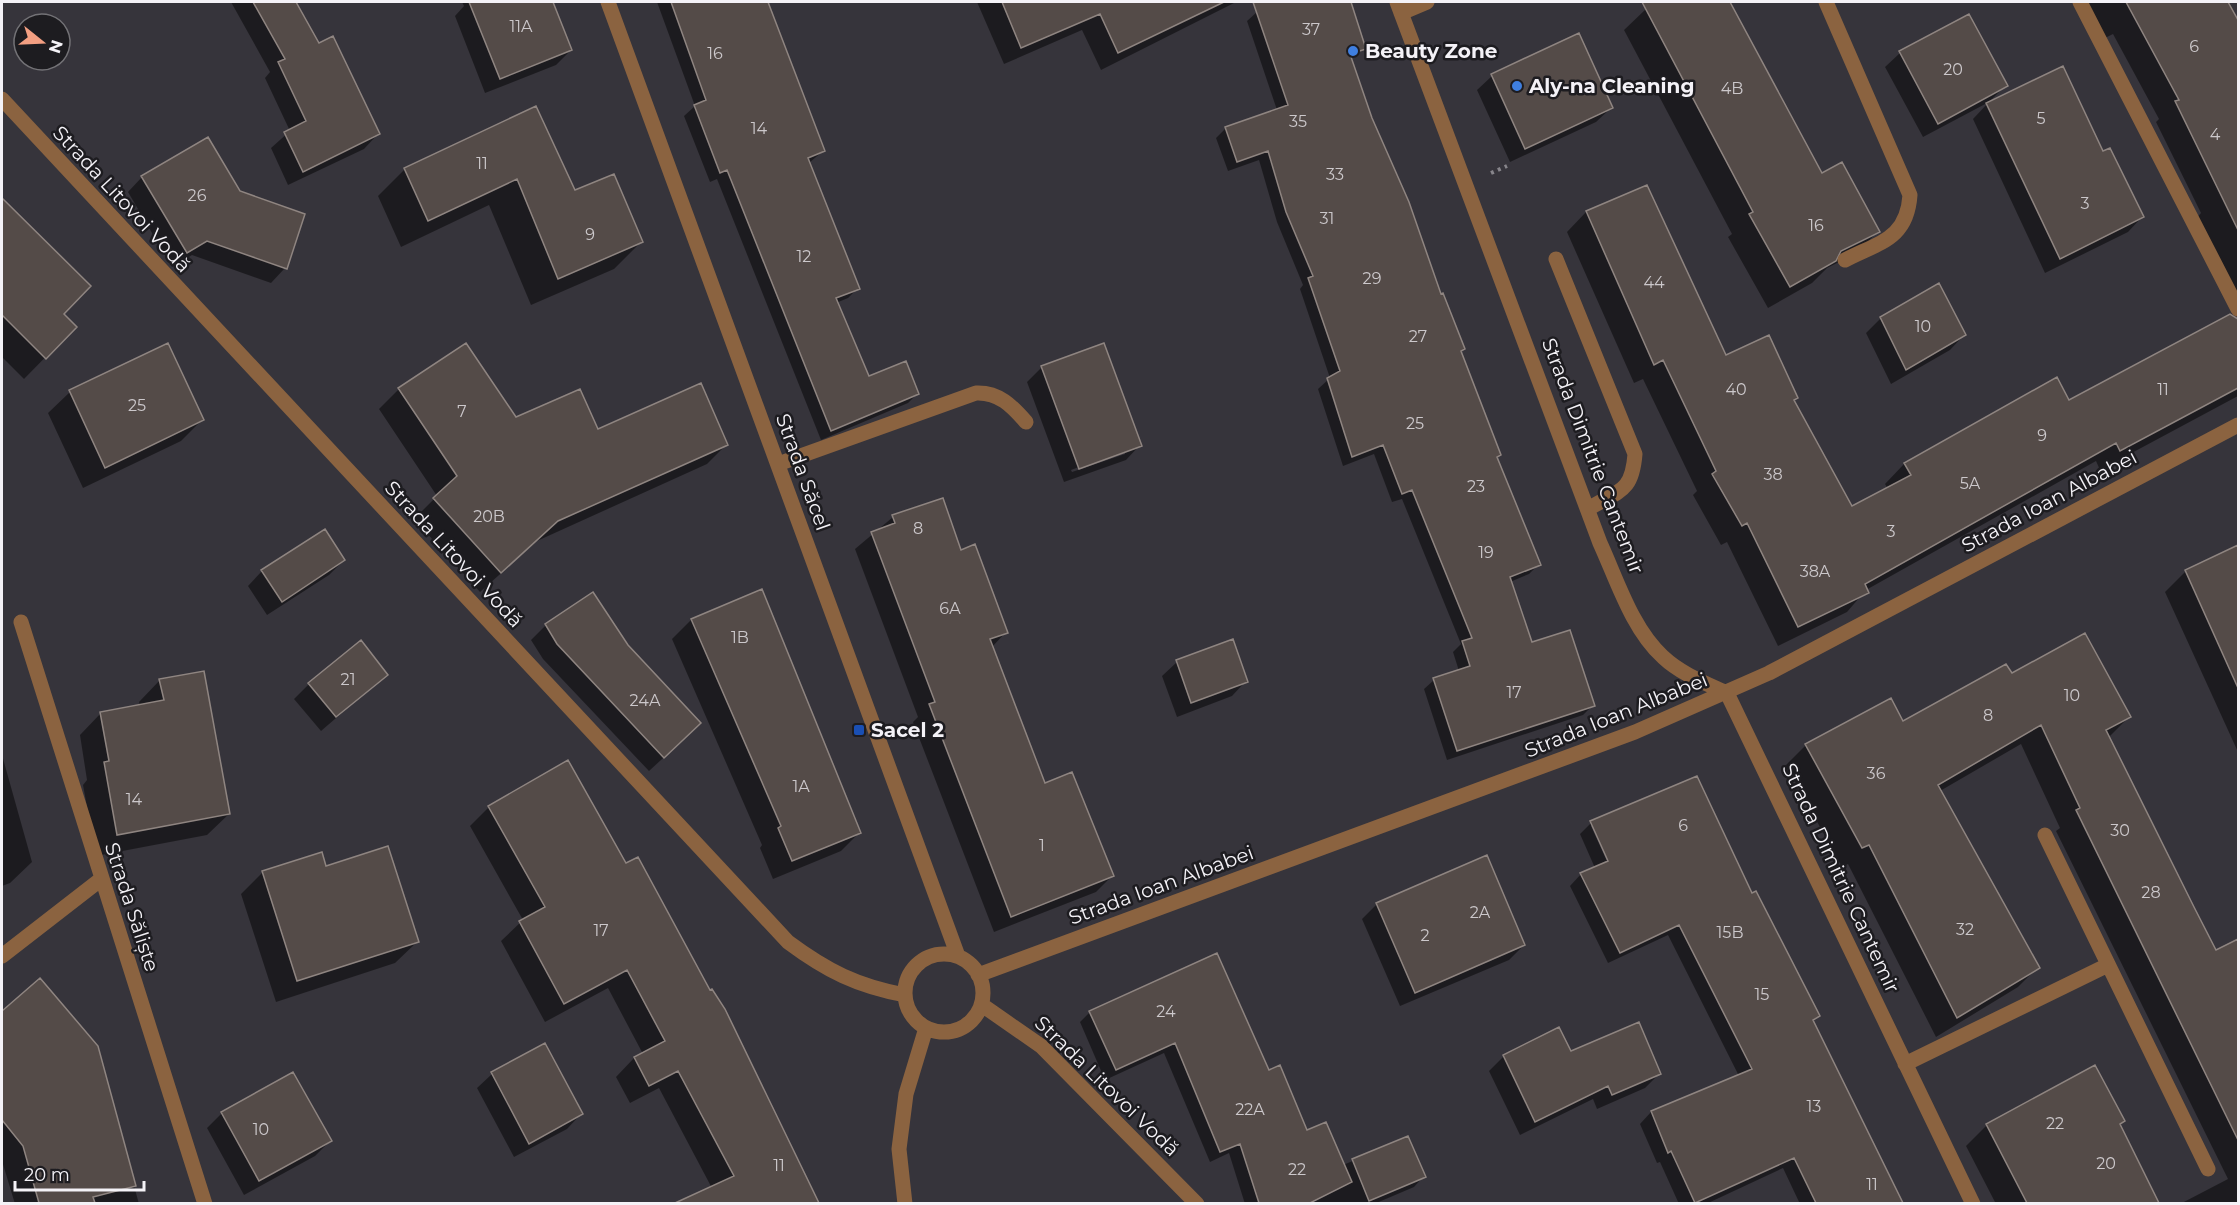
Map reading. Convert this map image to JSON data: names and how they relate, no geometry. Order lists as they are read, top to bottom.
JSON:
{
  "streets": {
    "street": [
      "Strada Litovoi Vodă",
      "Strada Dimitrie Cantemir",
      "Strada Săcel",
      "Strada Ioan Albabei",
      "Strada Săliște"
    ]
  },
  "crossings": [
    ["Strada Litovoi Vodă", "Strada Săcel"],
    ["Strada Litovoi Vodă", "Strada Ioan Albabei"],
    ["Strada Dimitrie Cantemir", "Strada Ioan Albabei"],
    ["Strada Săcel", "Strada Ioan Albabei"]
  ],
  "places": {
    "other": ["Beauty Zone", "Aly-na Cleaning"],
    "transit": ["Sacel 2"]
  },
  "house_numbers": [
    "11A",
    "37",
    "6",
    "16",
    "20",
    "4B",
    "5",
    "35",
    "14",
    "4",
    "11",
    "33",
    "26",
    "3",
    "31",
    "16",
    "9",
    "12",
    "29",
    "44",
    "10",
    "27",
    "40",
    "11",
    "25",
    "7",
    "25",
    "9",
    "38",
    "5A",
    "23",
    "20B",
    "8",
    "3",
    "19",
    "38A",
    "6A",
    "1B",
    "21",
    "17",
    "10",
    "24A",
    "8",
    "36",
    "1A",
    "14",
    "6",
    "30",
    "1",
    "28",
    "2A",
    "32",
    "17",
    "15B",
    "2",
    "15",
    "24",
    "13",
    "22A",
    "22",
    "10",
    "20",
    "11",
    "22",
    "11"
  ],
  "scale_bar": "20 m",
  "north": "right"
}
